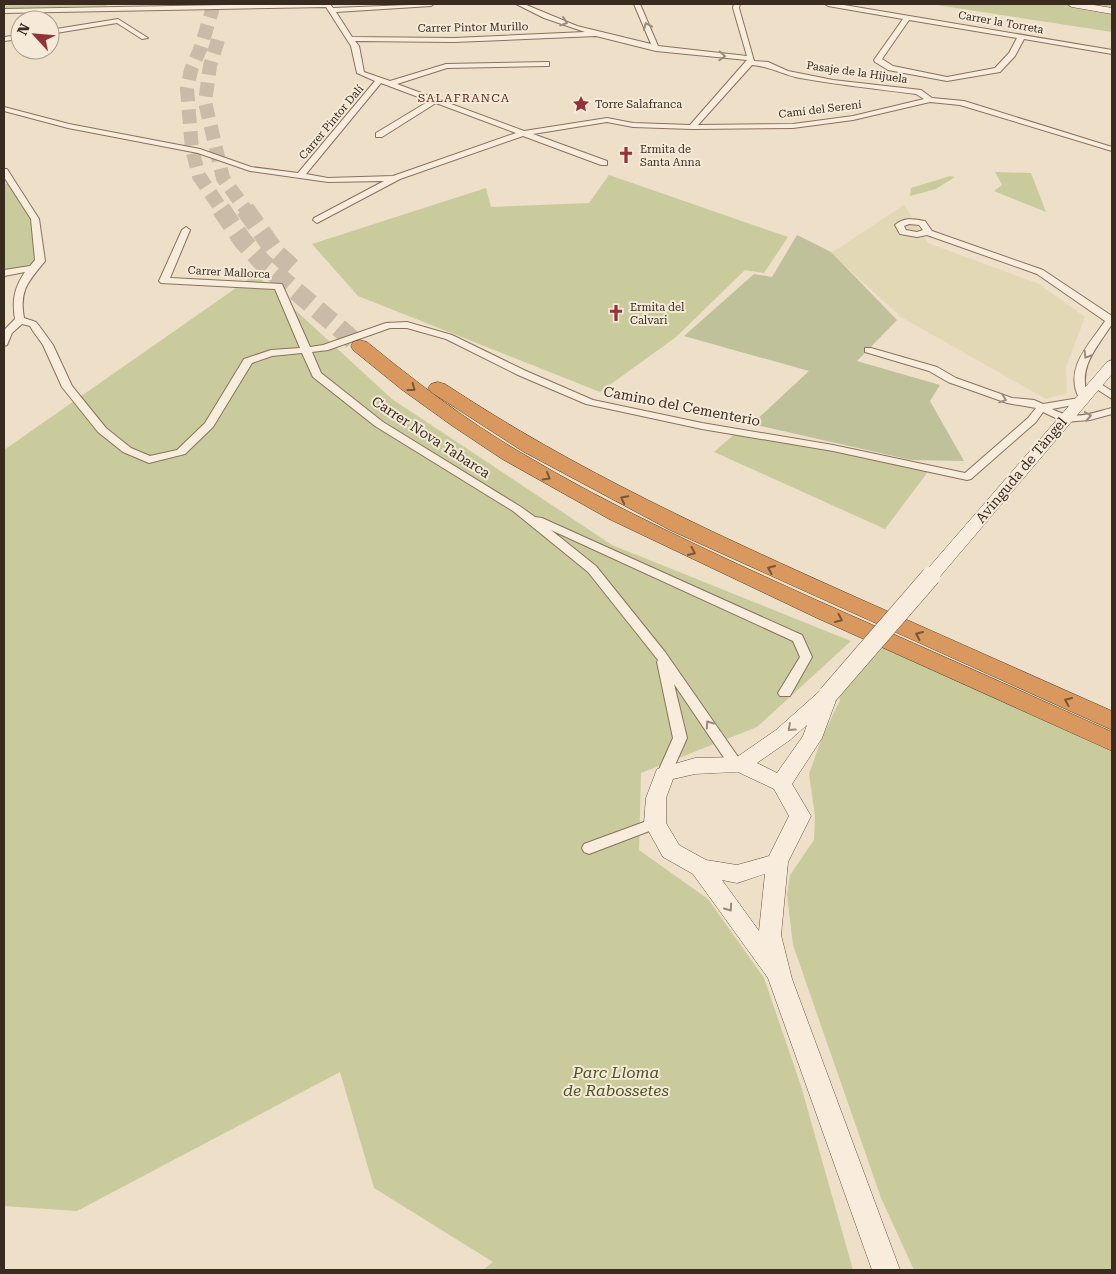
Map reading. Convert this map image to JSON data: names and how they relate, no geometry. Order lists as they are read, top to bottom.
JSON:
{
  "streets": {
    "main road": ["Avinguda de Tàngel"],
    "street": [
      "Carrer la Torreta",
      "Carrer Pintor Murillo",
      "Pasaje de la Hijuela",
      "Camí del Serení",
      "Carrer Pintor Dalí",
      "Carrer Mallorca",
      "Camino del Cementerio",
      "Carrer Nova Tabarca"
    ]
  },
  "crossings": [
    ["Carrer Pintor Murillo", "Pasaje de la Hijuela"],
    ["Pasaje de la Hijuela", "Camí del Serení"],
    ["Carrer Mallorca", "Camino del Cementerio"],
    ["Carrer Mallorca", "Carrer Nova Tabarca"],
    ["Camino del Cementerio", "Carrer Nova Tabarca"]
  ],
  "districts": ["SALAFRANCA"],
  "parks": ["Parc Lloma de Rabossetes"],
  "places": {
    "place": ["Torre Salafranca"],
    "church": ["Ermita de Santa Anna", "Ermita del Calvari"]
  },
  "north": "top left"
}
